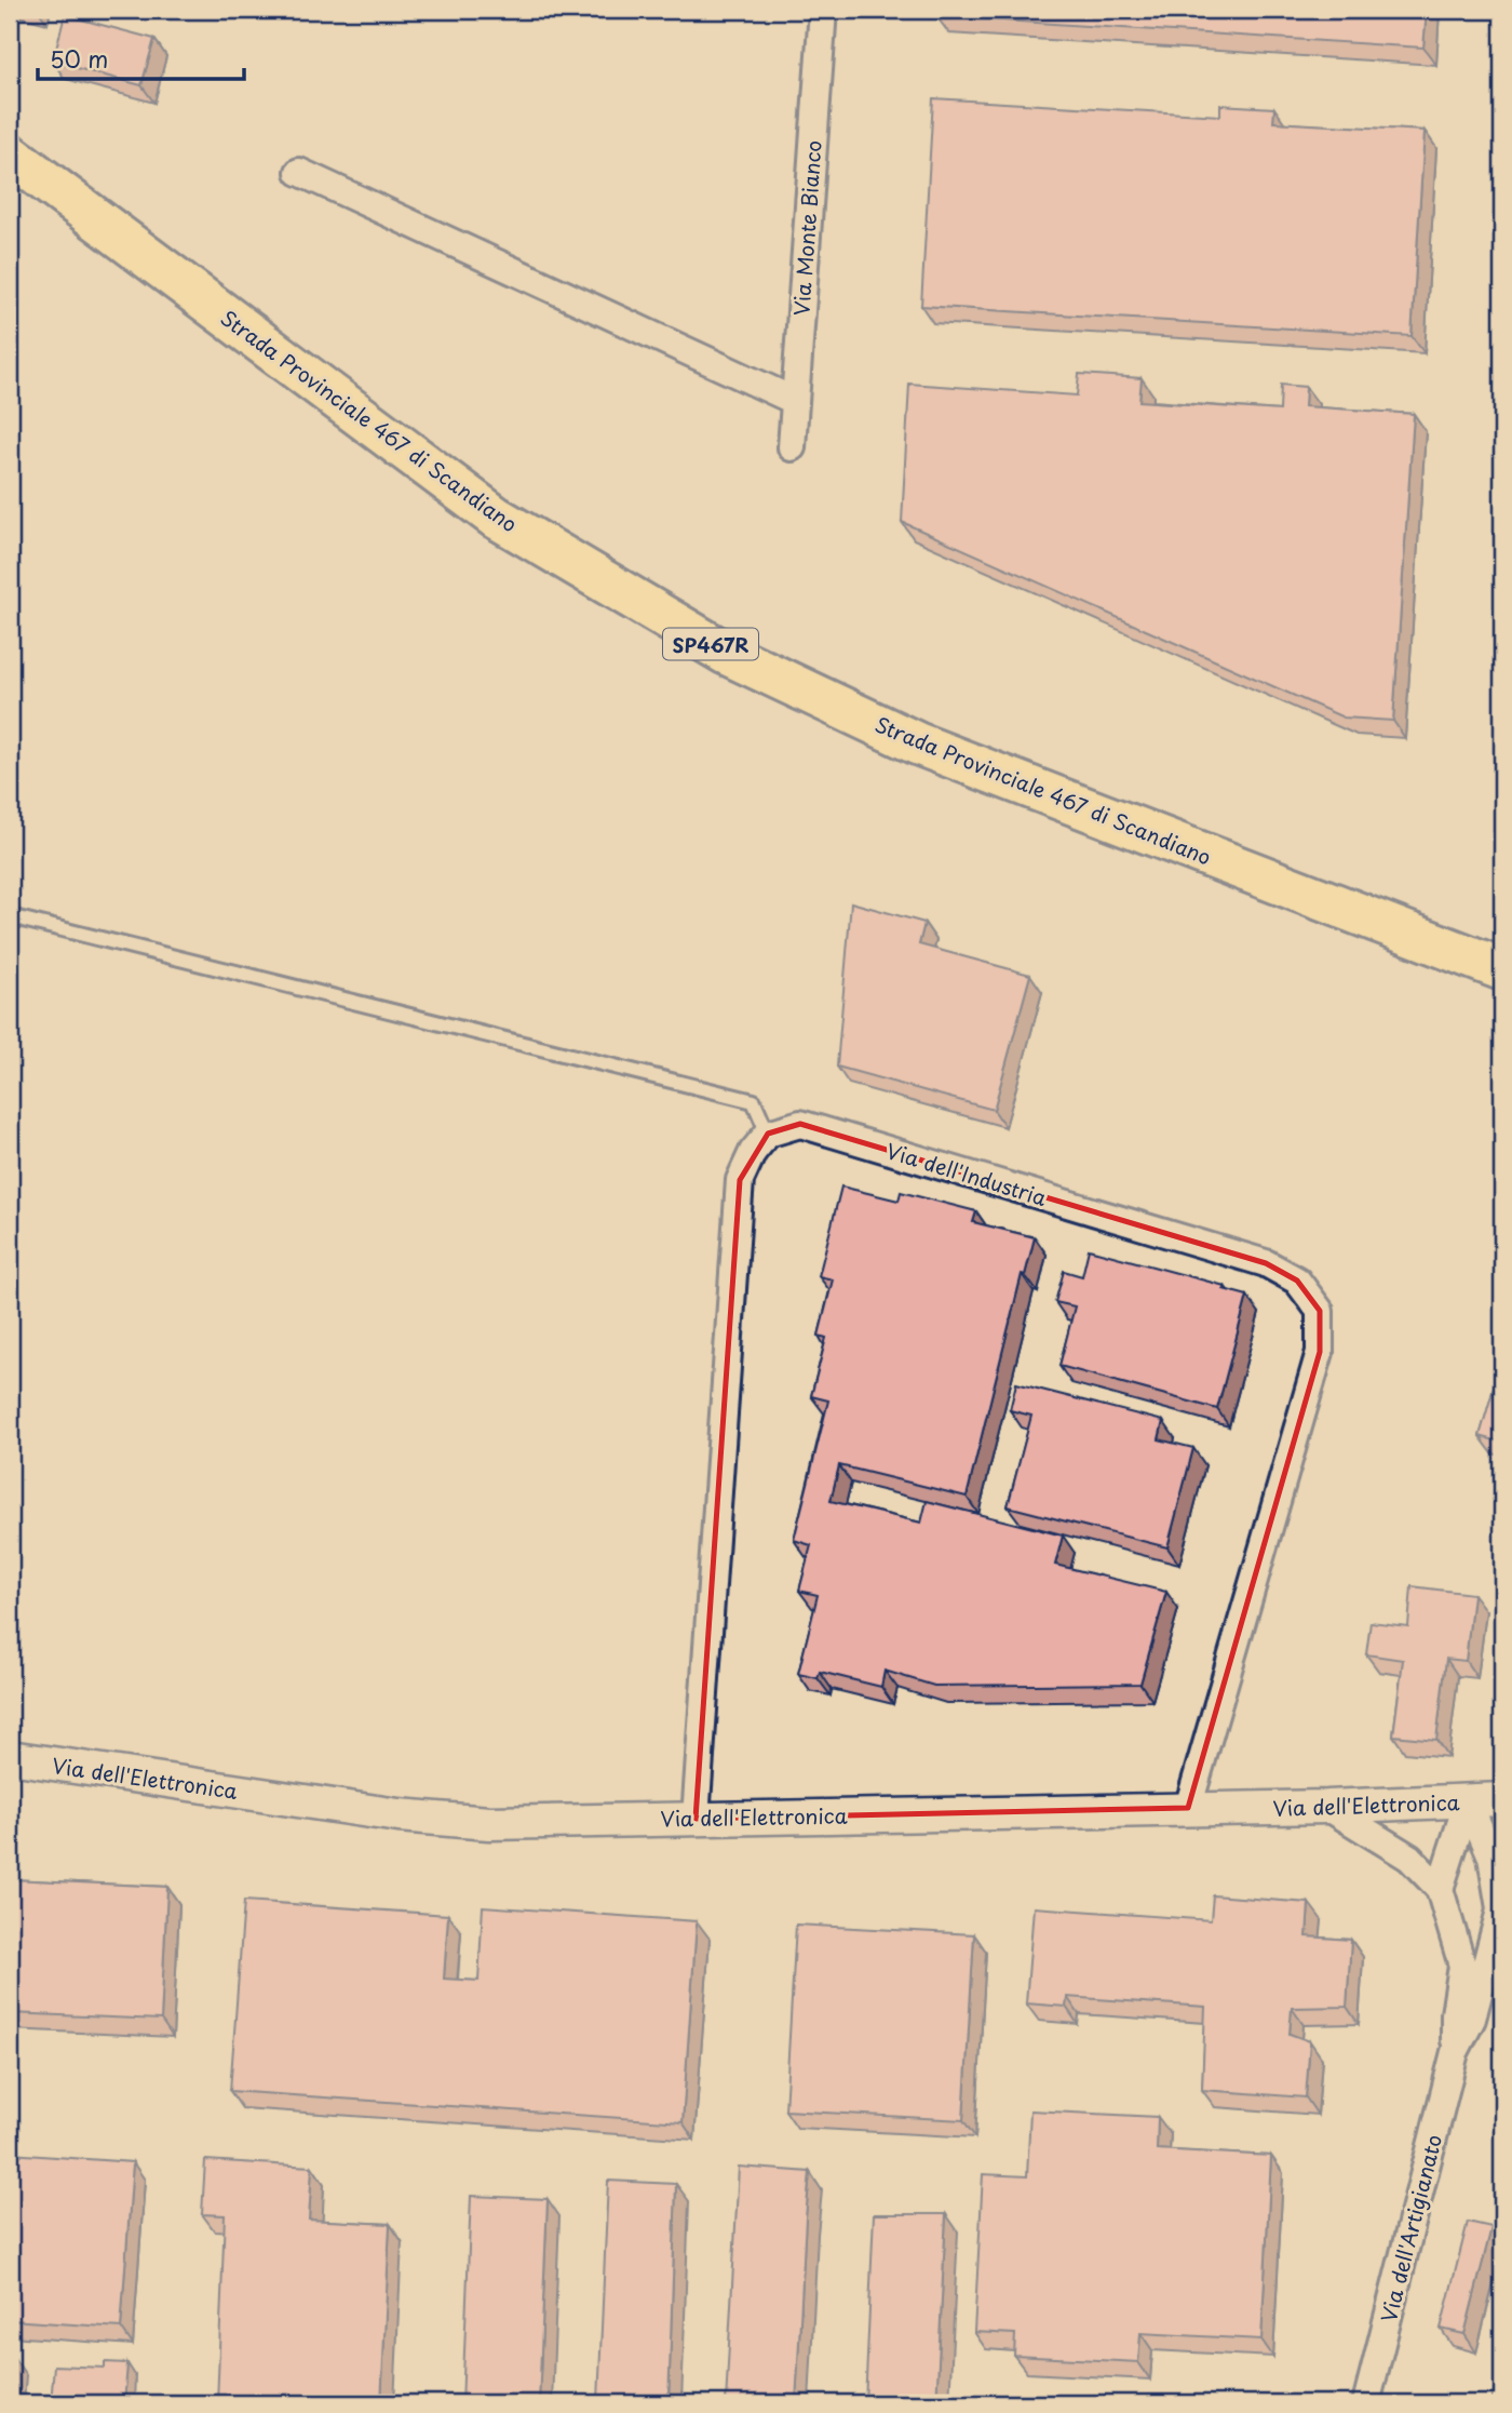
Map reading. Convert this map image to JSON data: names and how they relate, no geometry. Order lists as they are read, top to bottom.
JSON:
{
  "streets": {
    "highway": ["Strada Provinciale 467 di Scandiano", "SP467R"],
    "street": [
      "Via Monte Bianco",
      "Via dell'Industria",
      "Via dell'Elettronica",
      "Via dell'Artigianato"
    ]
  },
  "crossings": [
    ["Via dell'Industria", "Via dell'Elettronica"],
    ["Via dell'Elettronica", "Via dell'Artigianato"]
  ],
  "scale_bar": "50 m"
}
